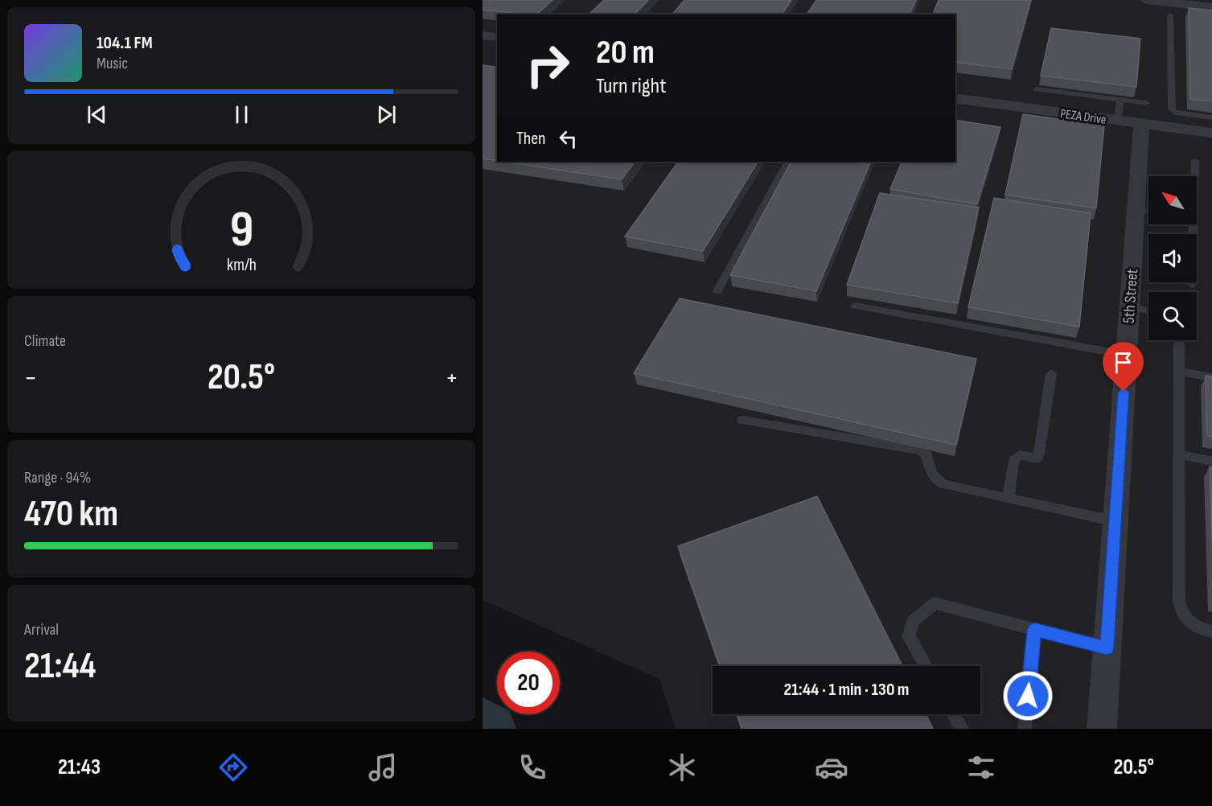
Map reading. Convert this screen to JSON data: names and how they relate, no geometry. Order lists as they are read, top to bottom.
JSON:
{
  "streets": {
    "street": ["PEZA Drive", "5th Street"]
  },
  "crossings": [
    ["PEZA Drive", "5th Street"]
  ],
  "north": "top left",
  "page": {
    "turn": ["20 m", "Turn right"],
    "song": ["104.1 FM", "Music"],
    "then": "Then",
    "tile": [
      "Climate",
      ["Range · 94%", "470 km"],
      ["Arrival", "21:44"]
    ],
    "heat": ["−", "20.5°", "+"],
    "limit": "20",
    "trip": "21:44 · 1 min · 130 m",
    "tabs": ["21:43", "20.5°"],
    "gauge": ["9", "km/h"]
  }
}
